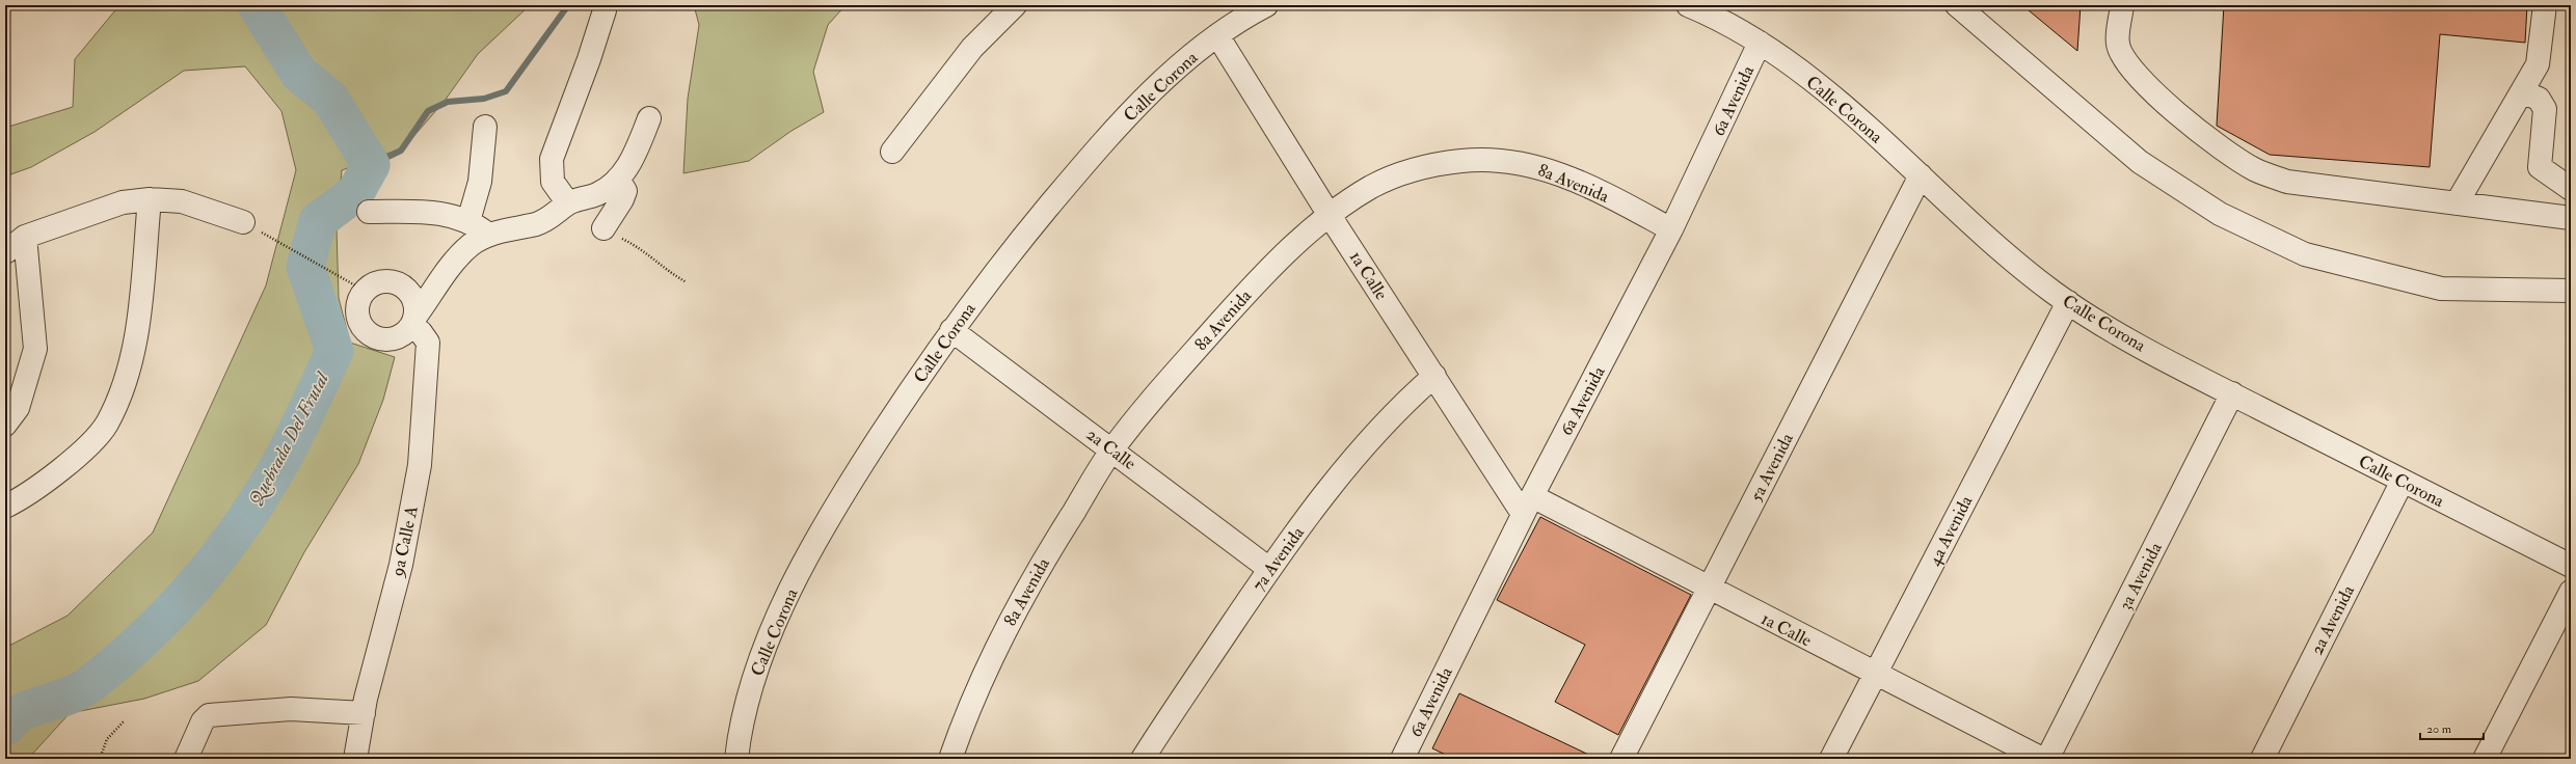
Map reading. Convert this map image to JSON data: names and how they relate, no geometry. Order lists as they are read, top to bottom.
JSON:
{
  "streets": {
    "street": [
      "Calle Corona",
      "6a Avenida",
      "8a Avenida",
      "1a Calle",
      "2a Calle",
      "5a Avenida",
      "4a Avenida",
      "9a Calle A",
      "7a Avenida",
      "3a Avenida",
      "2a Avenida"
    ]
  },
  "crossings": [
    ["Calle Corona", "6a Avenida"],
    ["Calle Corona", "1a Calle"],
    ["Calle Corona", "2a Calle"],
    ["Calle Corona", "5a Avenida"],
    ["Calle Corona", "4a Avenida"],
    ["Calle Corona", "3a Avenida"],
    ["Calle Corona", "2a Avenida"],
    ["6a Avenida", "8a Avenida"],
    ["6a Avenida", "1a Calle"],
    ["8a Avenida", "1a Calle"],
    ["8a Avenida", "2a Calle"],
    ["1a Calle", "5a Avenida"],
    ["1a Calle", "4a Avenida"],
    ["1a Calle", "7a Avenida"],
    ["2a Calle", "7a Avenida"]
  ],
  "water": ["Quebrada Del Frutal"],
  "scale_bar": "20 m"
}
